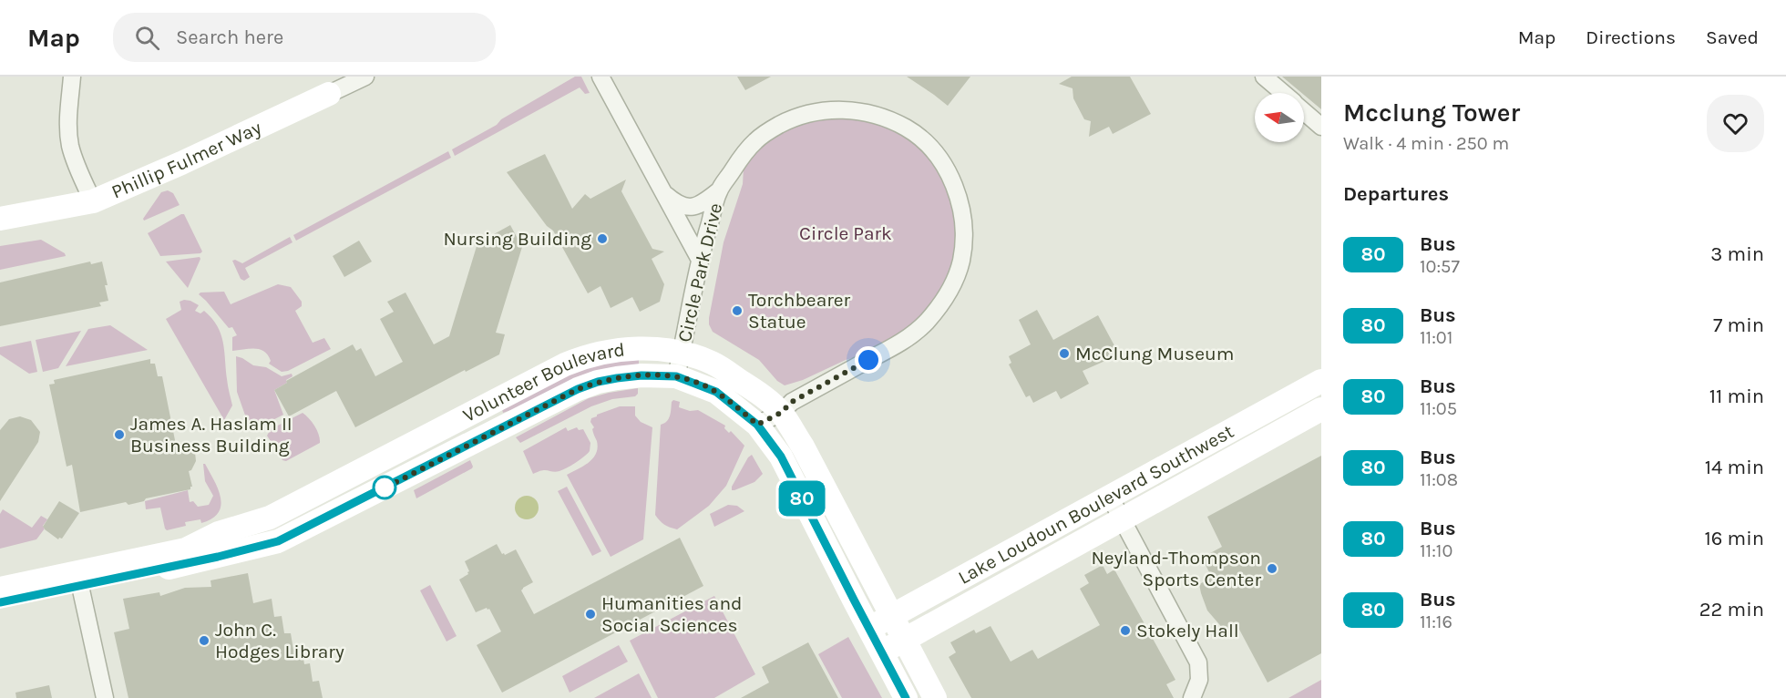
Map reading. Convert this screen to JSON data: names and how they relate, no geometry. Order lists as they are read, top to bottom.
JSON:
{
  "streets": {
    "street": [
      "Phillip Fulmer Way",
      "Circle Park Drive",
      "Volunteer Boulevard",
      "Lake Loudoun Boulevard Southwest"
    ]
  },
  "crossings": [
    ["Circle Park Drive", "Volunteer Boulevard"],
    ["Volunteer Boulevard", "Lake Loudoun Boulevard Southwest"]
  ],
  "parks": ["Circle Park"],
  "places": [
    "Nursing Building",
    "Torchbearer Statue",
    "McClung Museum",
    "James A. Haslam II Business Building",
    "Neyland-Thompson Sports Center",
    "Humanities and Social Sciences",
    "Stokely Hall",
    "John C. Hodges Library"
  ],
  "lines": ["bus line 80"],
  "north": "left",
  "page": {
    "header": "Map",
    "search": "Search here",
    "nav": ["Map", "Directions", "Saved"],
    "on_map": "80",
    "heading": [
      ["Mcclung Tower", "Walk · 4 min · 250 m"],
      "Departures"
    ],
    "list": [
      {
        "mark": "80",
        "name": "Bus",
        "note": "10:57",
        "value": "3 min"
      },
      {
        "mark": "80",
        "name": "Bus",
        "note": "11:01",
        "value": "7 min"
      },
      {
        "mark": "80",
        "name": "Bus",
        "note": "11:05",
        "value": "11 min"
      },
      {
        "mark": "80",
        "name": "Bus",
        "note": "11:08",
        "value": "14 min"
      },
      {
        "mark": "80",
        "name": "Bus",
        "note": "11:10",
        "value": "16 min"
      },
      {
        "mark": "80",
        "name": "Bus",
        "note": "11:16",
        "value": "22 min"
      }
    ]
  }
}
